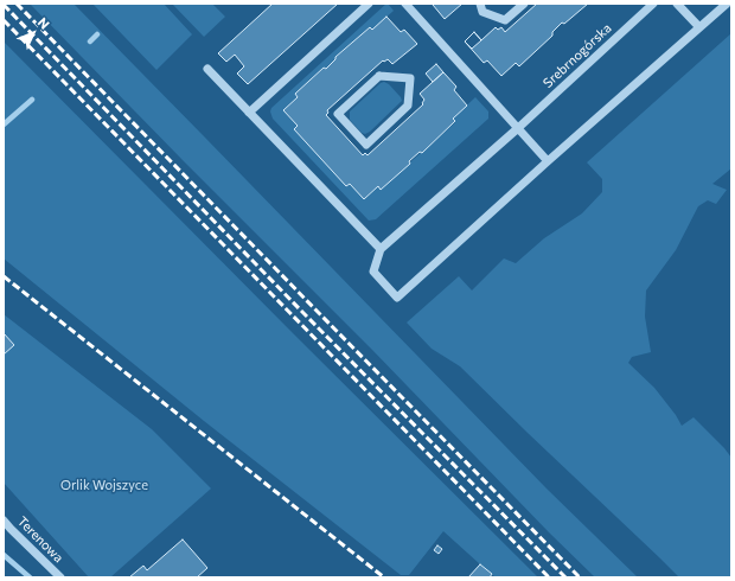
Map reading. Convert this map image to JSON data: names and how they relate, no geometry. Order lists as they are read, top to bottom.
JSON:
{
  "streets": {
    "street": ["Srebrnogórska", "Terenowa"]
  },
  "parks": ["Orlik Wojszyce"],
  "north": "top right"
}
